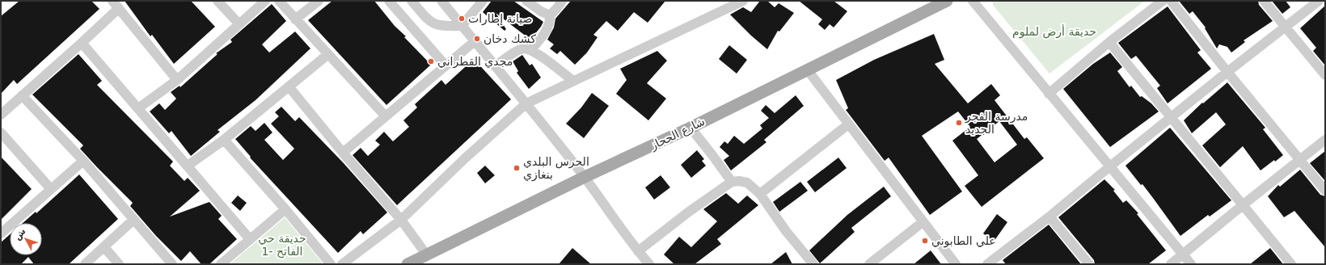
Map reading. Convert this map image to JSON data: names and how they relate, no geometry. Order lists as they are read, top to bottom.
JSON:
{
  "streets": {
    "main road": ["شارع الحجاز"]
  },
  "parks": ["حديقة أرض لملوم", "حديقة حي الفاتح -1"],
  "places": [
    "صيانة إطارات",
    "كشك دخان",
    "مجدي القطراني",
    "مدرسة الفجر الجديد",
    "الحرس البلدي بنغازي",
    "علي الطابوني"
  ],
  "north": "top left"
}
